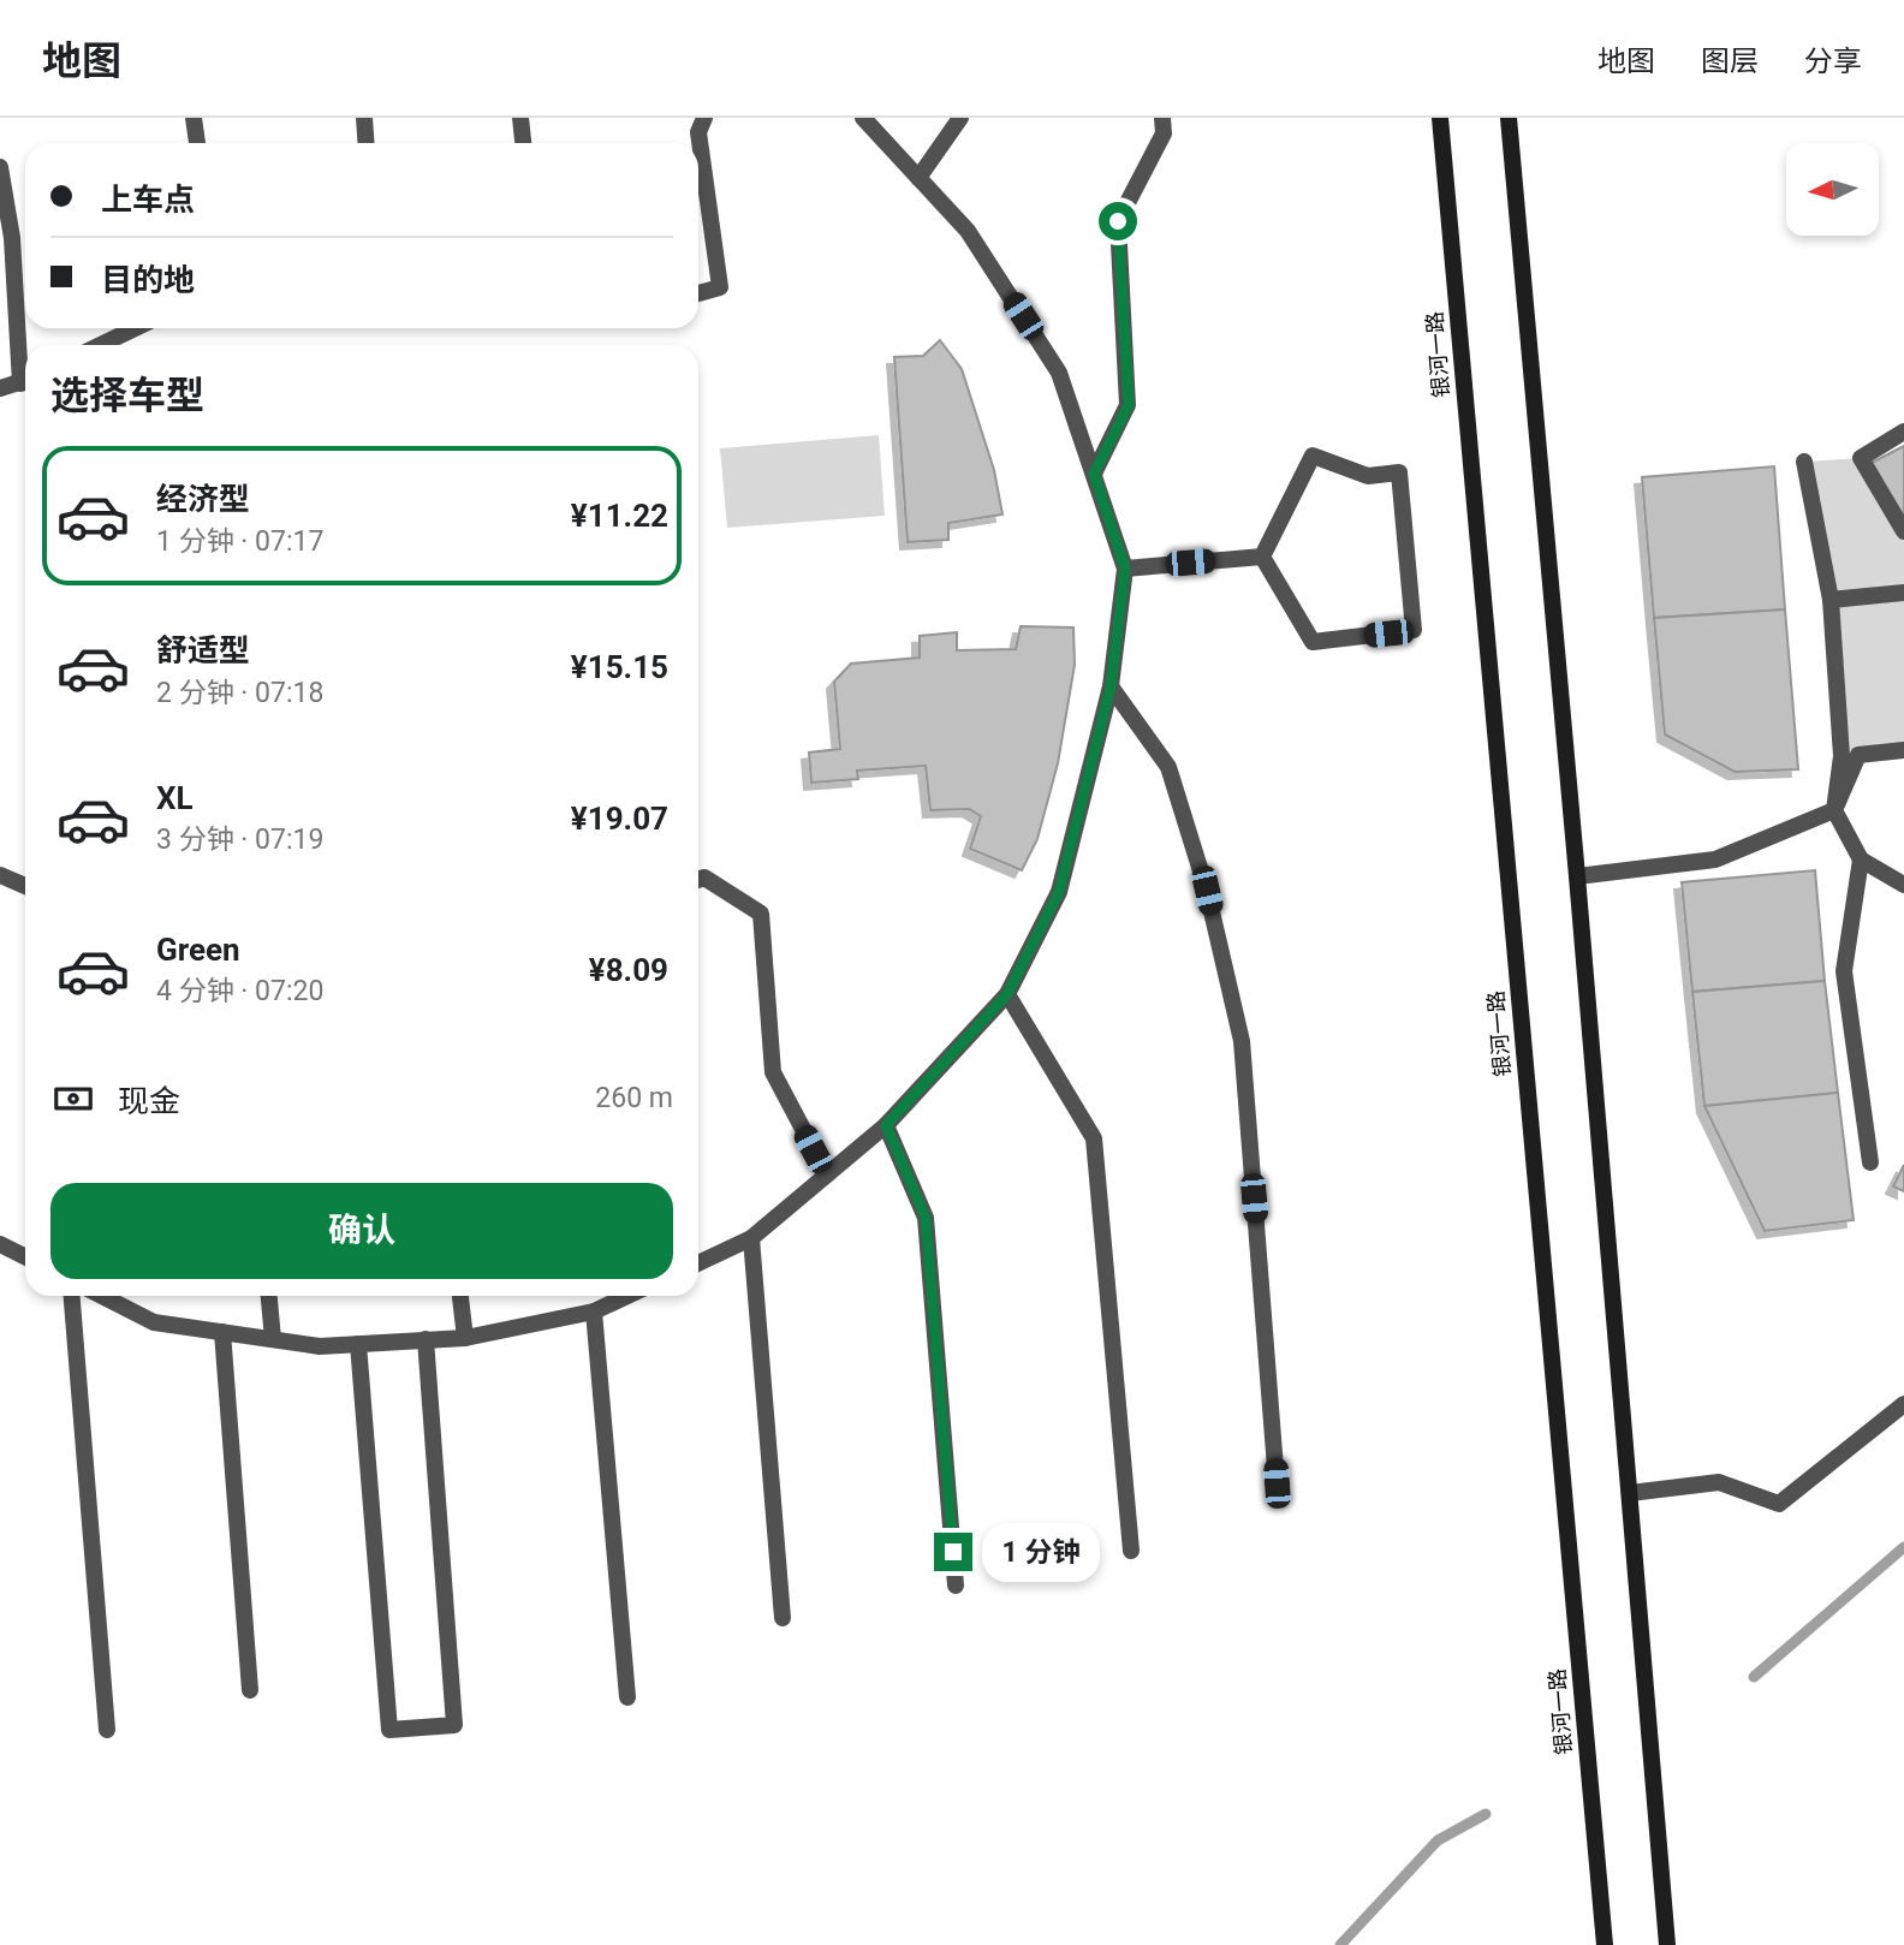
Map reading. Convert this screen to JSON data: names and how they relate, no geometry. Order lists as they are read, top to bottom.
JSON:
{
  "streets": {
    "main road": ["银河一路"]
  },
  "north": "left",
  "page": {
    "header": "地图",
    "nav": ["地图", "图层", "分享"],
    "banner": ["上车点", "目的地"],
    "heading": "选择车型",
    "list": [
      {
        "name": "经济型",
        "note": "1 分钟 · 07:17",
        "value": "¥11.22"
      },
      {
        "name": "舒适型",
        "note": "2 分钟 · 07:18",
        "value": "¥15.15"
      },
      {
        "name": "XL",
        "note": "3 分钟 · 07:19",
        "value": "¥19.07"
      },
      {
        "name": "Green",
        "note": "4 分钟 · 07:20",
        "value": "¥8.09"
      }
    ],
    "pay": ["现金", "260 m"],
    "buttons": "确认",
    "bubble": "1 分钟"
  }
}
